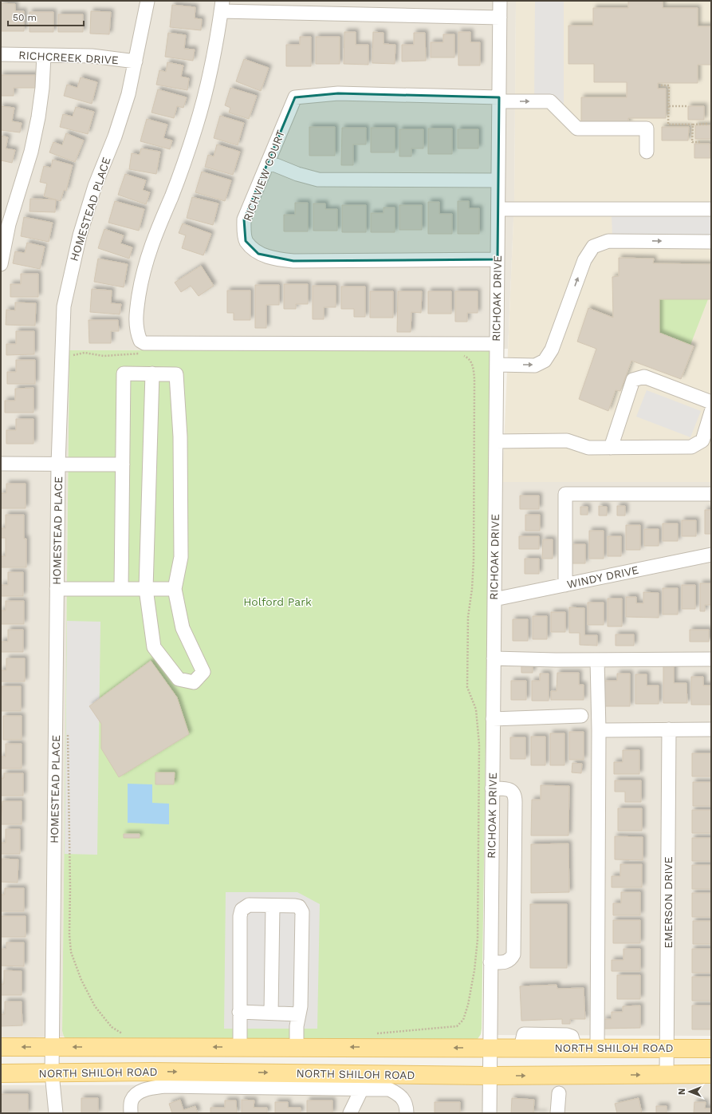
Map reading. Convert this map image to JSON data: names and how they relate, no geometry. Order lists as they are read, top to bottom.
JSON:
{
  "streets": {
    "main road": ["NORTH SHILOH ROAD"],
    "street": [
      "RICHCREEK DRIVE",
      "RICHVIEW COURT",
      "HOMESTEAD PLACE",
      "RICHOAK DRIVE",
      "WINDY DRIVE",
      "EMERSON DRIVE"
    ]
  },
  "crossings": [
    ["RICHCREEK DRIVE", "HOMESTEAD PLACE"],
    ["RICHVIEW COURT", "RICHOAK DRIVE"],
    ["HOMESTEAD PLACE", "NORTH SHILOH ROAD"],
    ["RICHOAK DRIVE", "WINDY DRIVE"],
    ["RICHOAK DRIVE", "NORTH SHILOH ROAD"],
    ["EMERSON DRIVE", "NORTH SHILOH ROAD"]
  ],
  "parks": ["Holford Park"],
  "scale_bar": "50 m",
  "north": "left"
}
